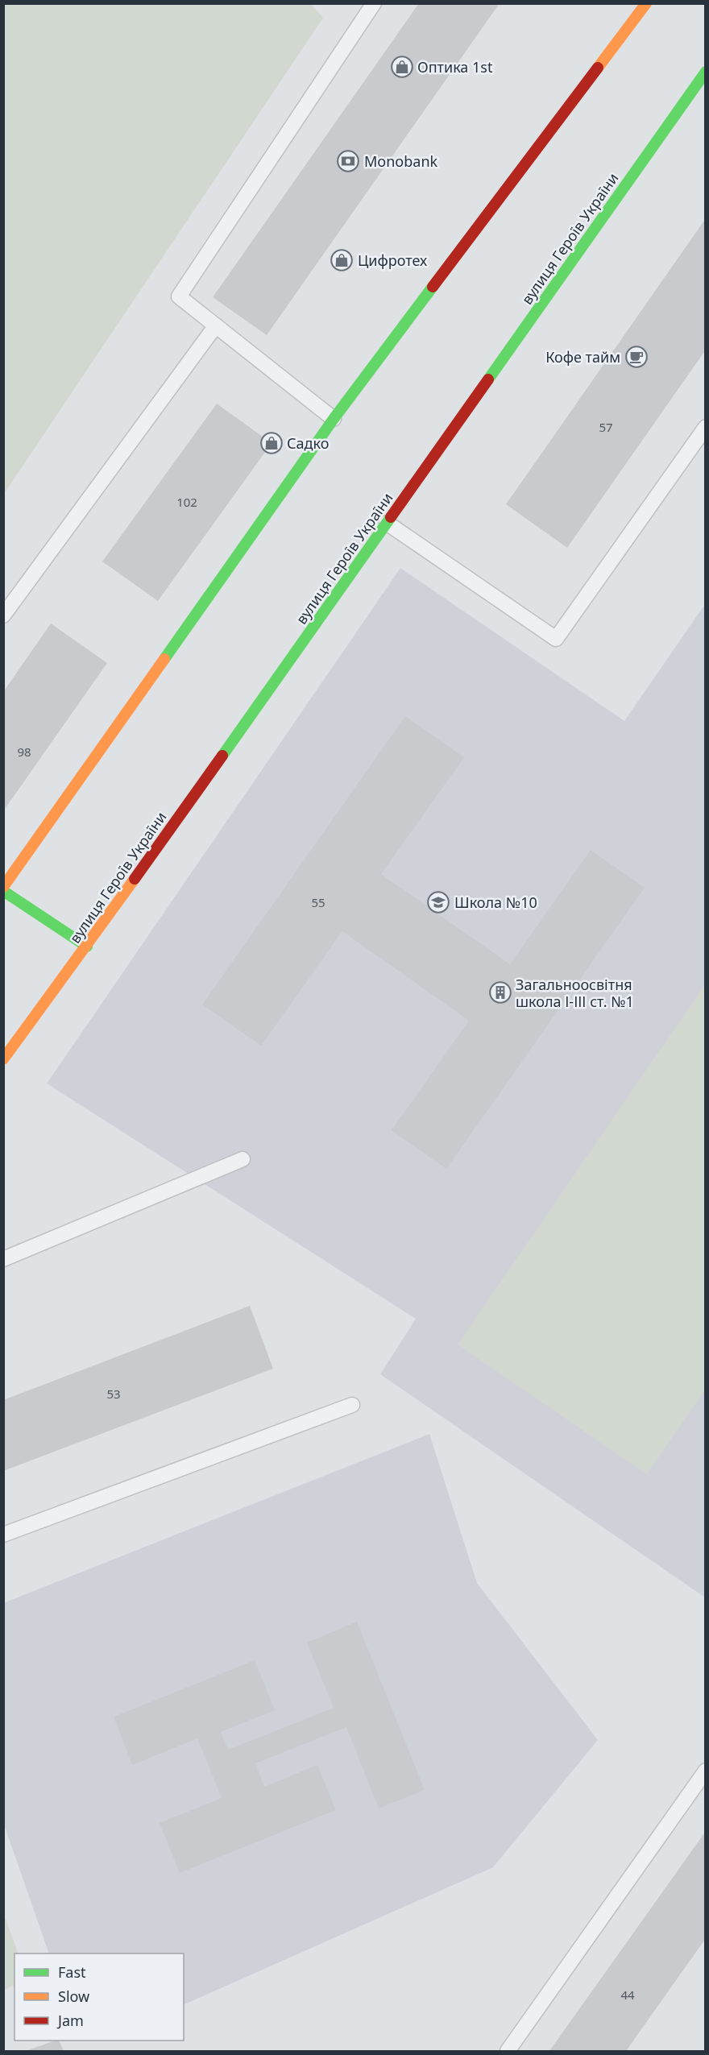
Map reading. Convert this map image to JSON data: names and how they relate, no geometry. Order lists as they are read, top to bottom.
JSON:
{
  "streets": {
    "main road": ["вулиця Героїв України"]
  },
  "places": {
    "shop": ["Оптика 1st", "Цифротех", "Садко"],
    "bank": ["Monobank"],
    "cafe": ["Кофе тайм"],
    "school or university": ["Школа №10"],
    "building": ["Загальноосвітня школа І-ІІІ ст. №1"]
  },
  "house_numbers": [
    "57",
    "102",
    "98",
    "55",
    "53",
    "44"
  ],
  "legend": ["Fast", "Slow", "Jam"]
}
